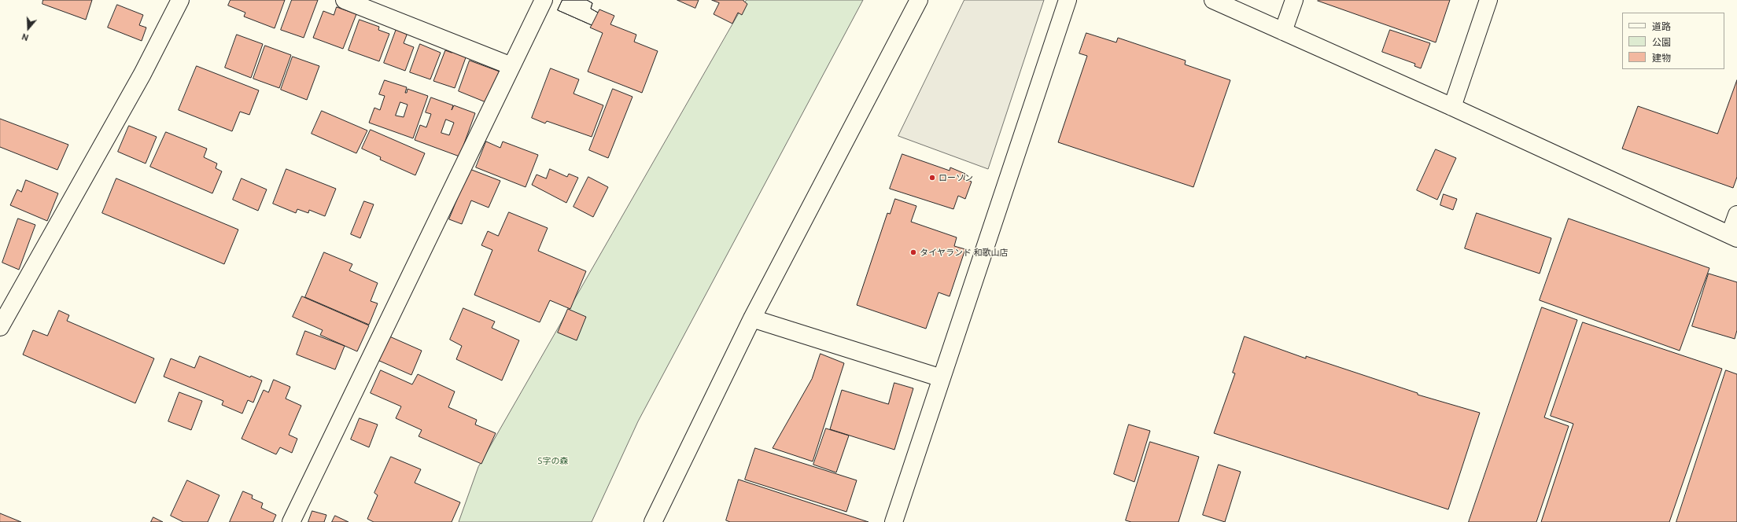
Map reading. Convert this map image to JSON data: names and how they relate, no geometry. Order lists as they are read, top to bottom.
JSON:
{
  "parks": ["S字の森"],
  "places": ["ローソン", "タイヤランド 和歌山店"],
  "legend": ["道路", "公園", "建物"],
  "north": "bottom"
}
